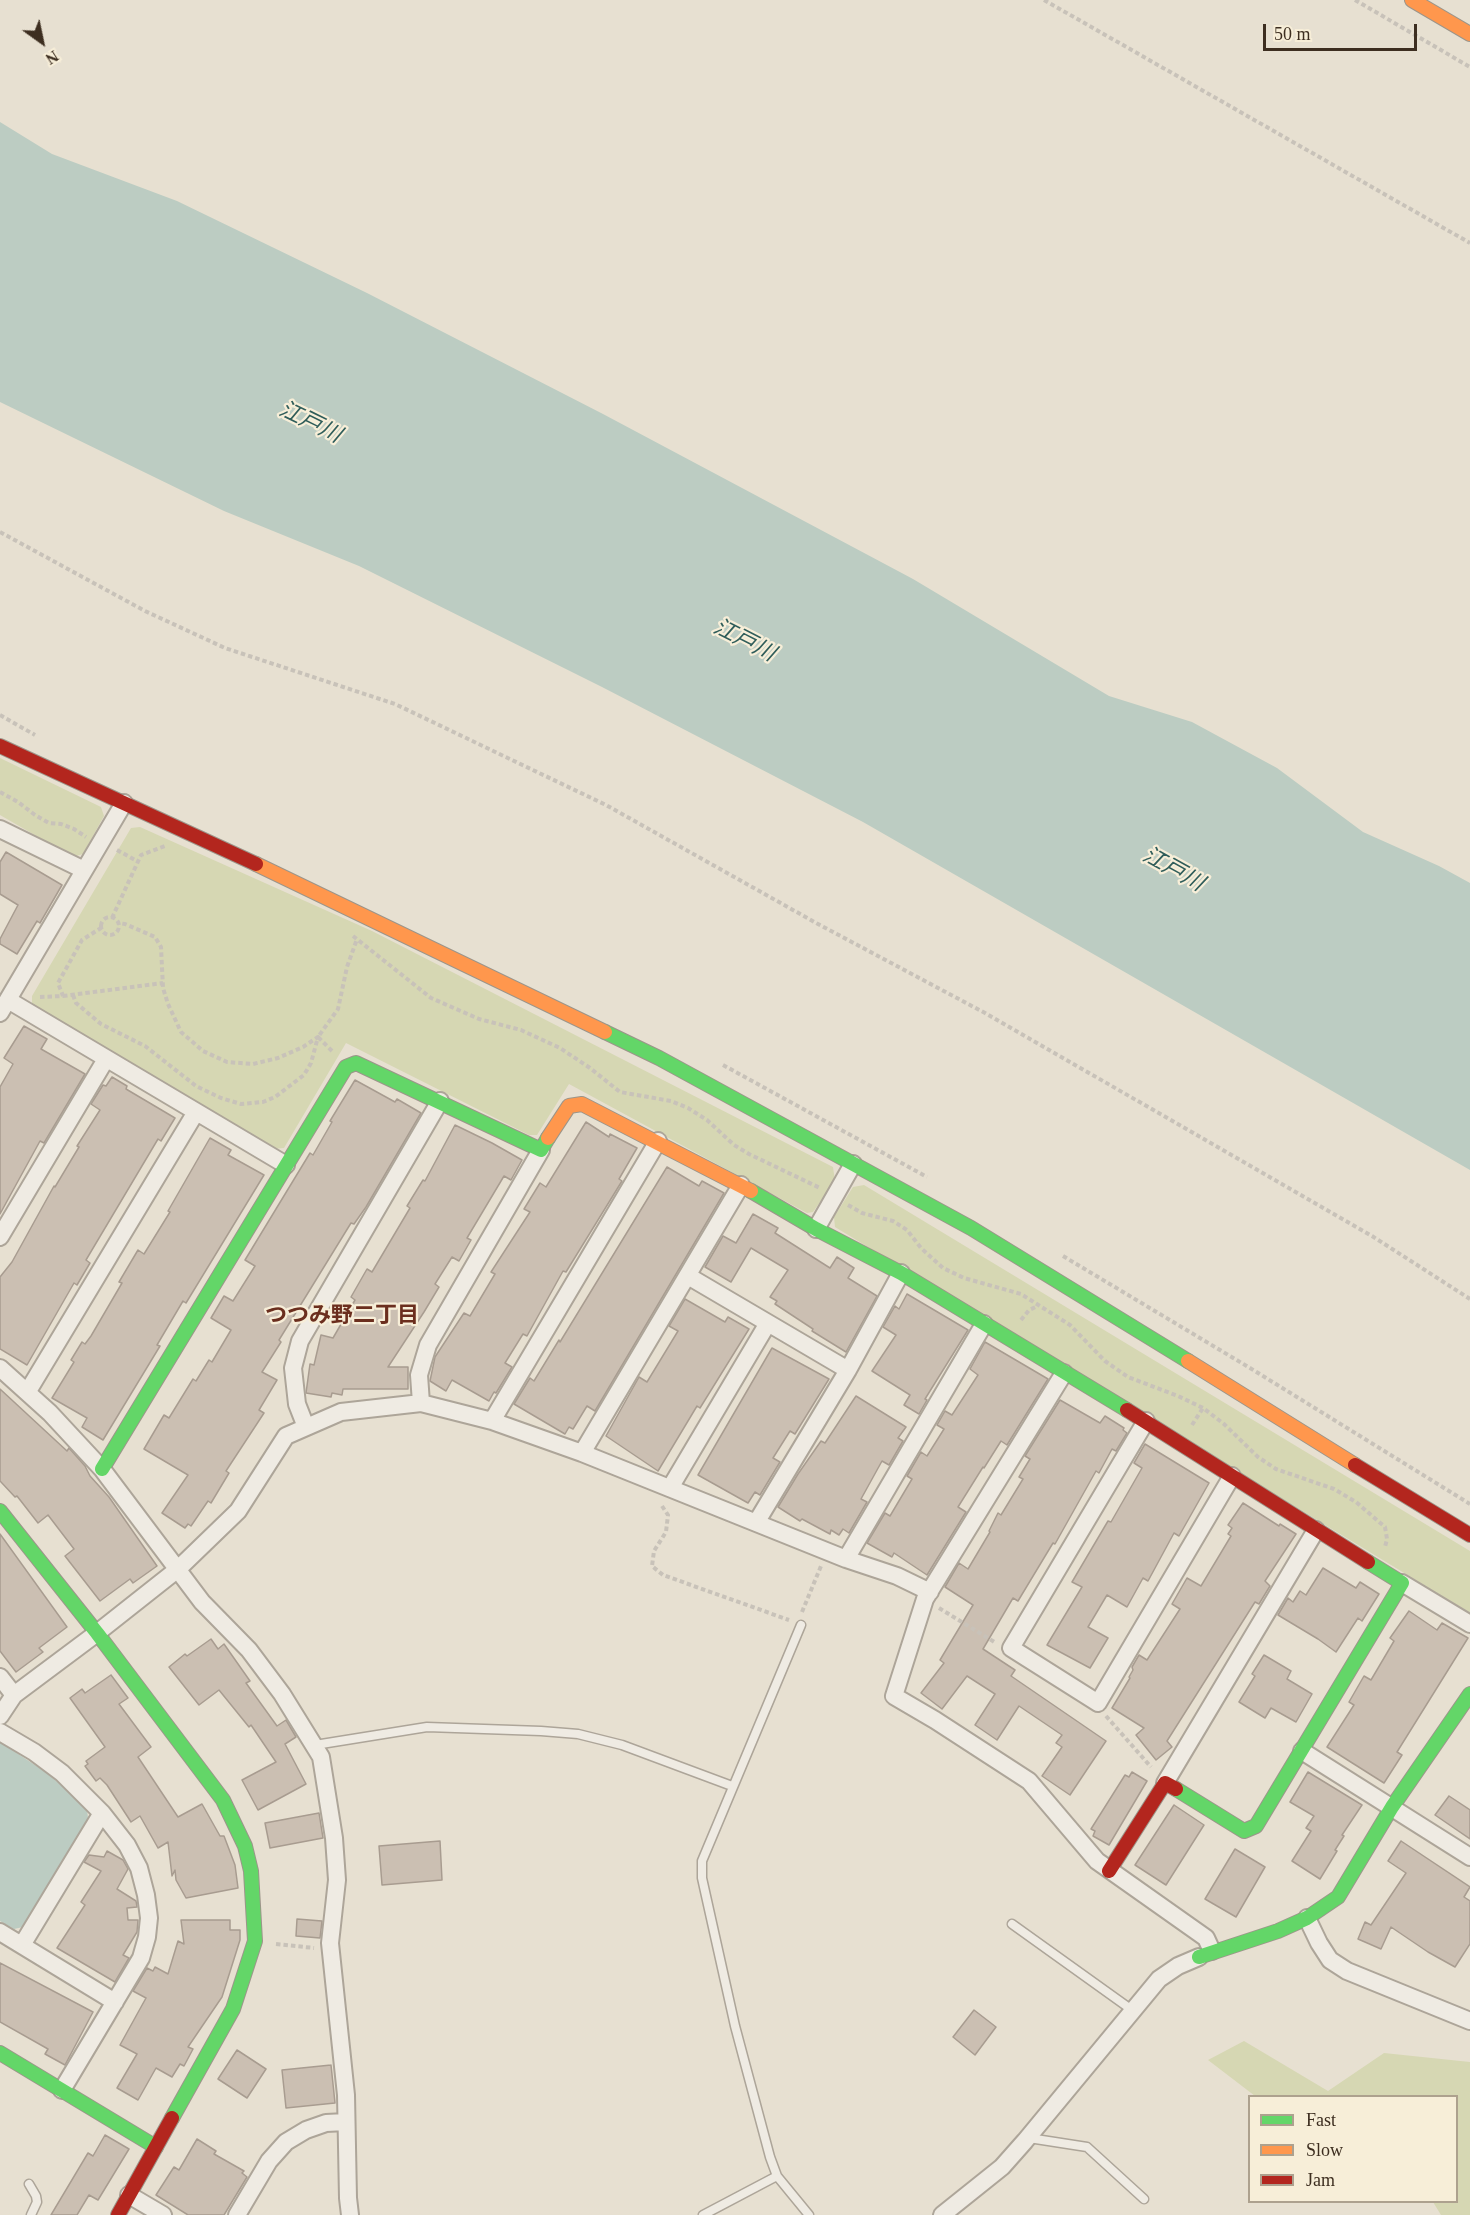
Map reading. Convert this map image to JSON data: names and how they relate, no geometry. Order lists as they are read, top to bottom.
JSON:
{
  "districts": ["つつみ野二丁目"],
  "water": ["江戸川"],
  "legend": ["Fast", "Slow", "Jam"],
  "scale_bar": "50 m",
  "north": "bottom right"
}
